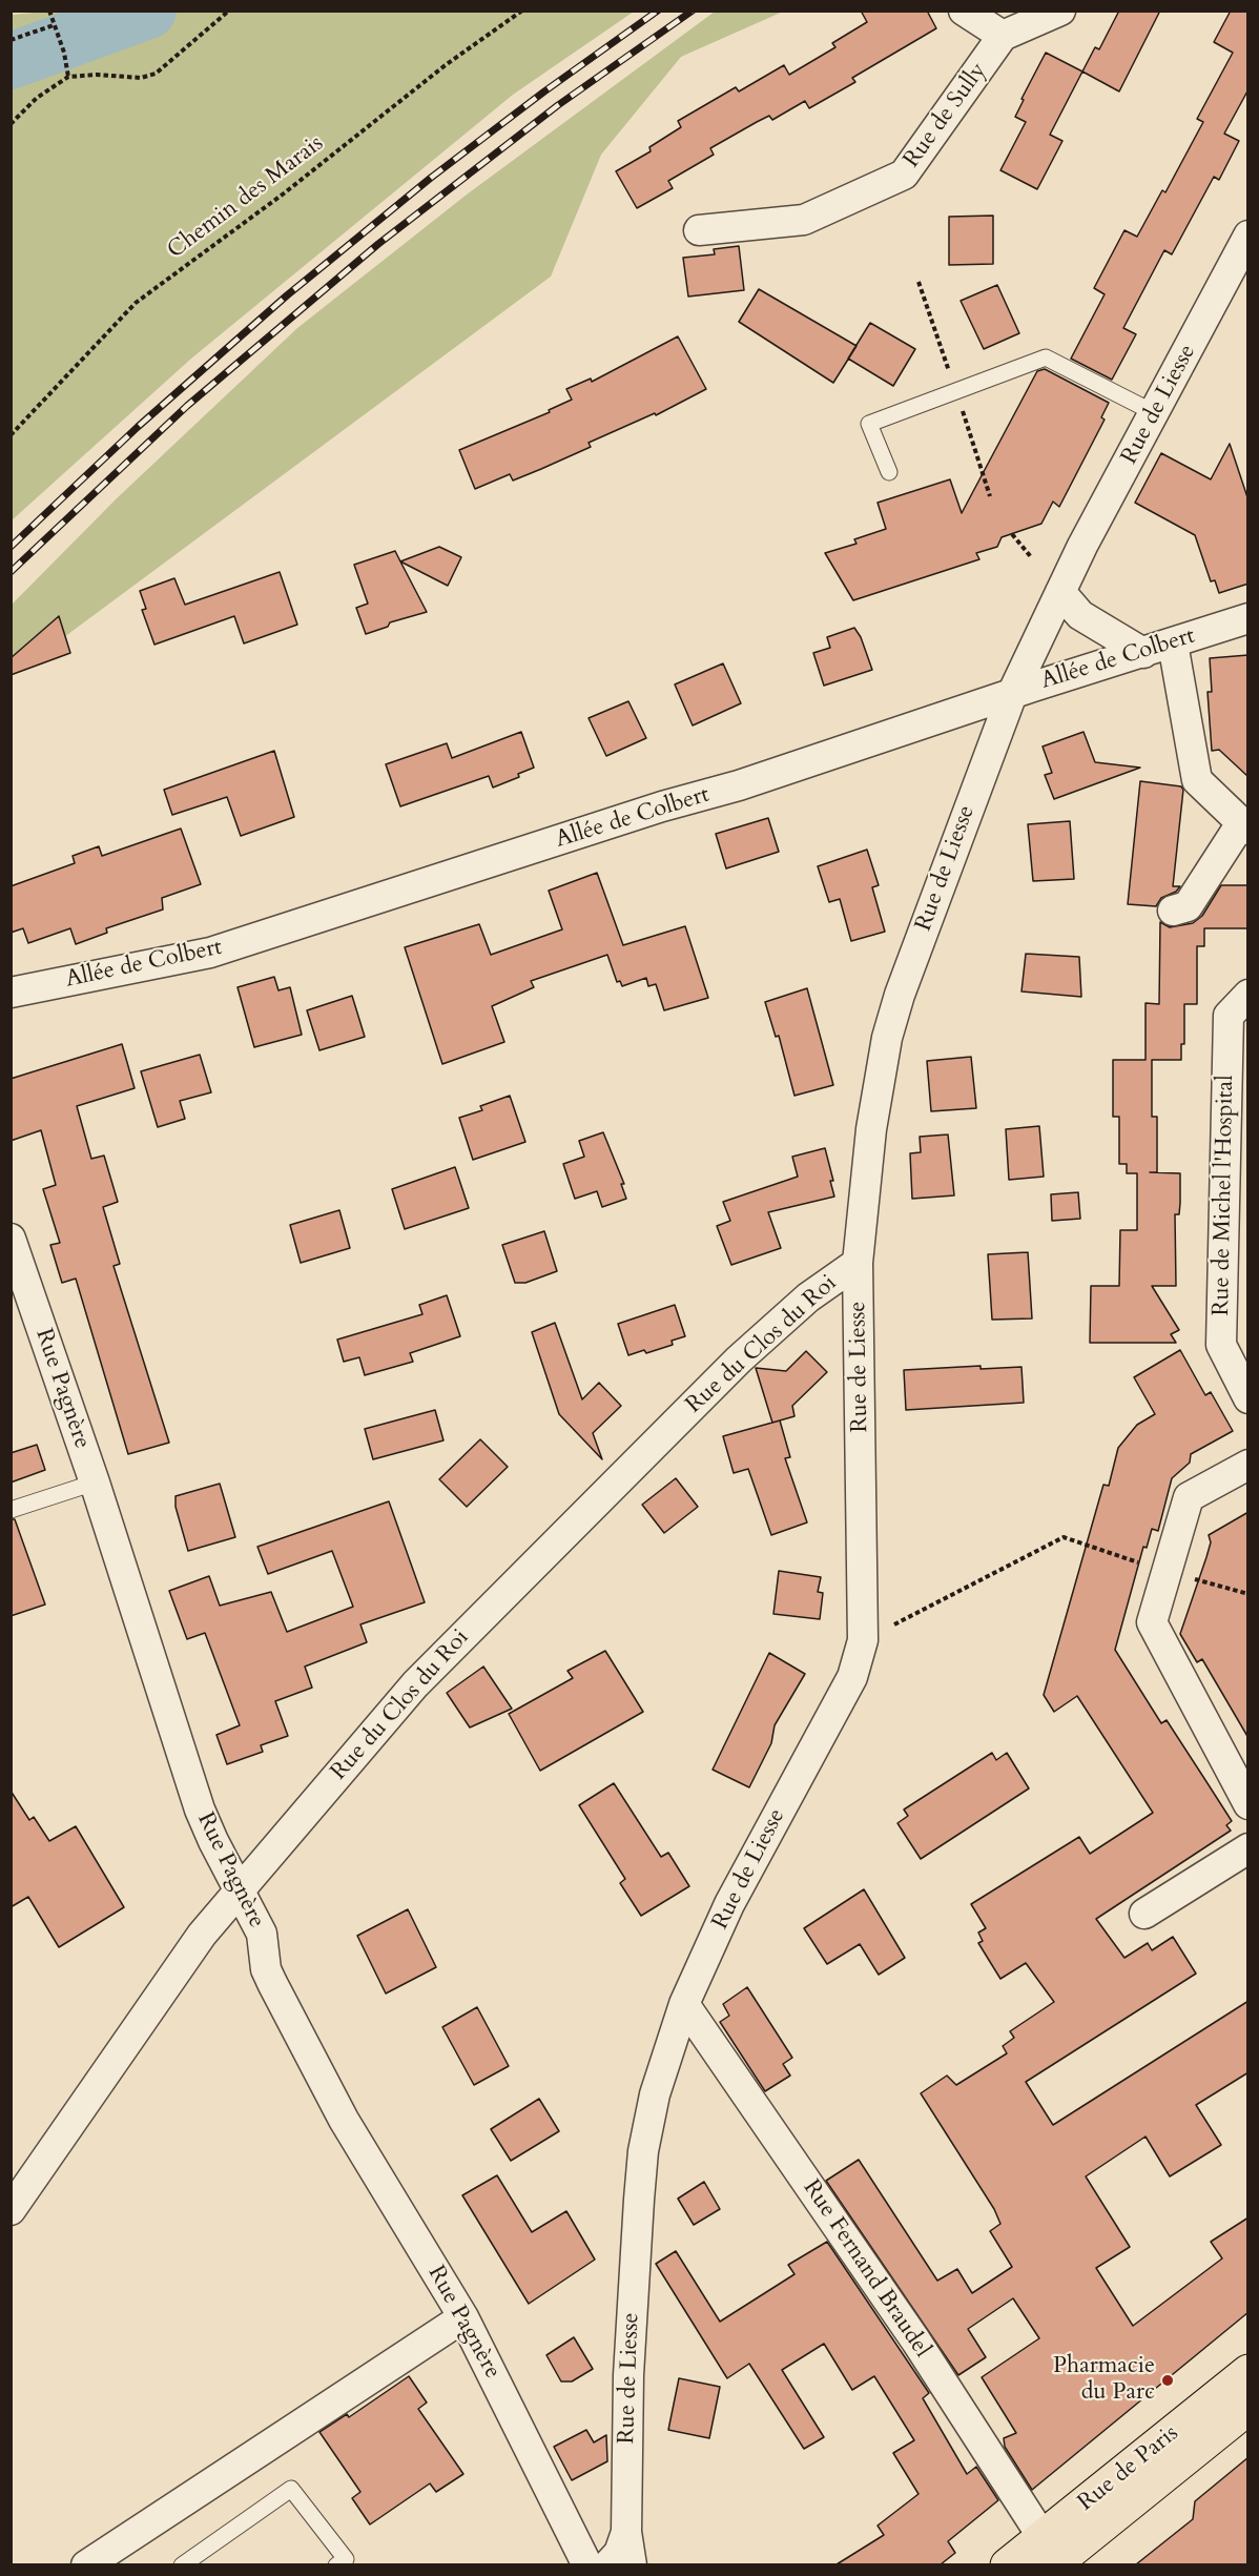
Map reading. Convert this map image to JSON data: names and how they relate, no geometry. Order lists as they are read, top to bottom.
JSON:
{
  "streets": {
    "main road": ["Rue de Paris"],
    "street": [
      "Rue de Sully",
      "Rue de Liesse",
      "Allée de Colbert",
      "Rue de Michel l'Hospital",
      "Rue du Clos du Roi",
      "Rue Pagnère",
      "Rue Fernand Braudel"
    ],
    "path": ["Chemin des Marais"]
  },
  "crossings": [
    ["Rue de Liesse", "Allée de Colbert"],
    ["Rue de Liesse", "Rue du Clos du Roi"],
    ["Rue de Liesse", "Rue Fernand Braudel"],
    ["Rue du Clos du Roi", "Rue Pagnère"],
    ["Rue Fernand Braudel", "Rue de Paris"]
  ],
  "places": ["Pharmacie du Parc"]
}
